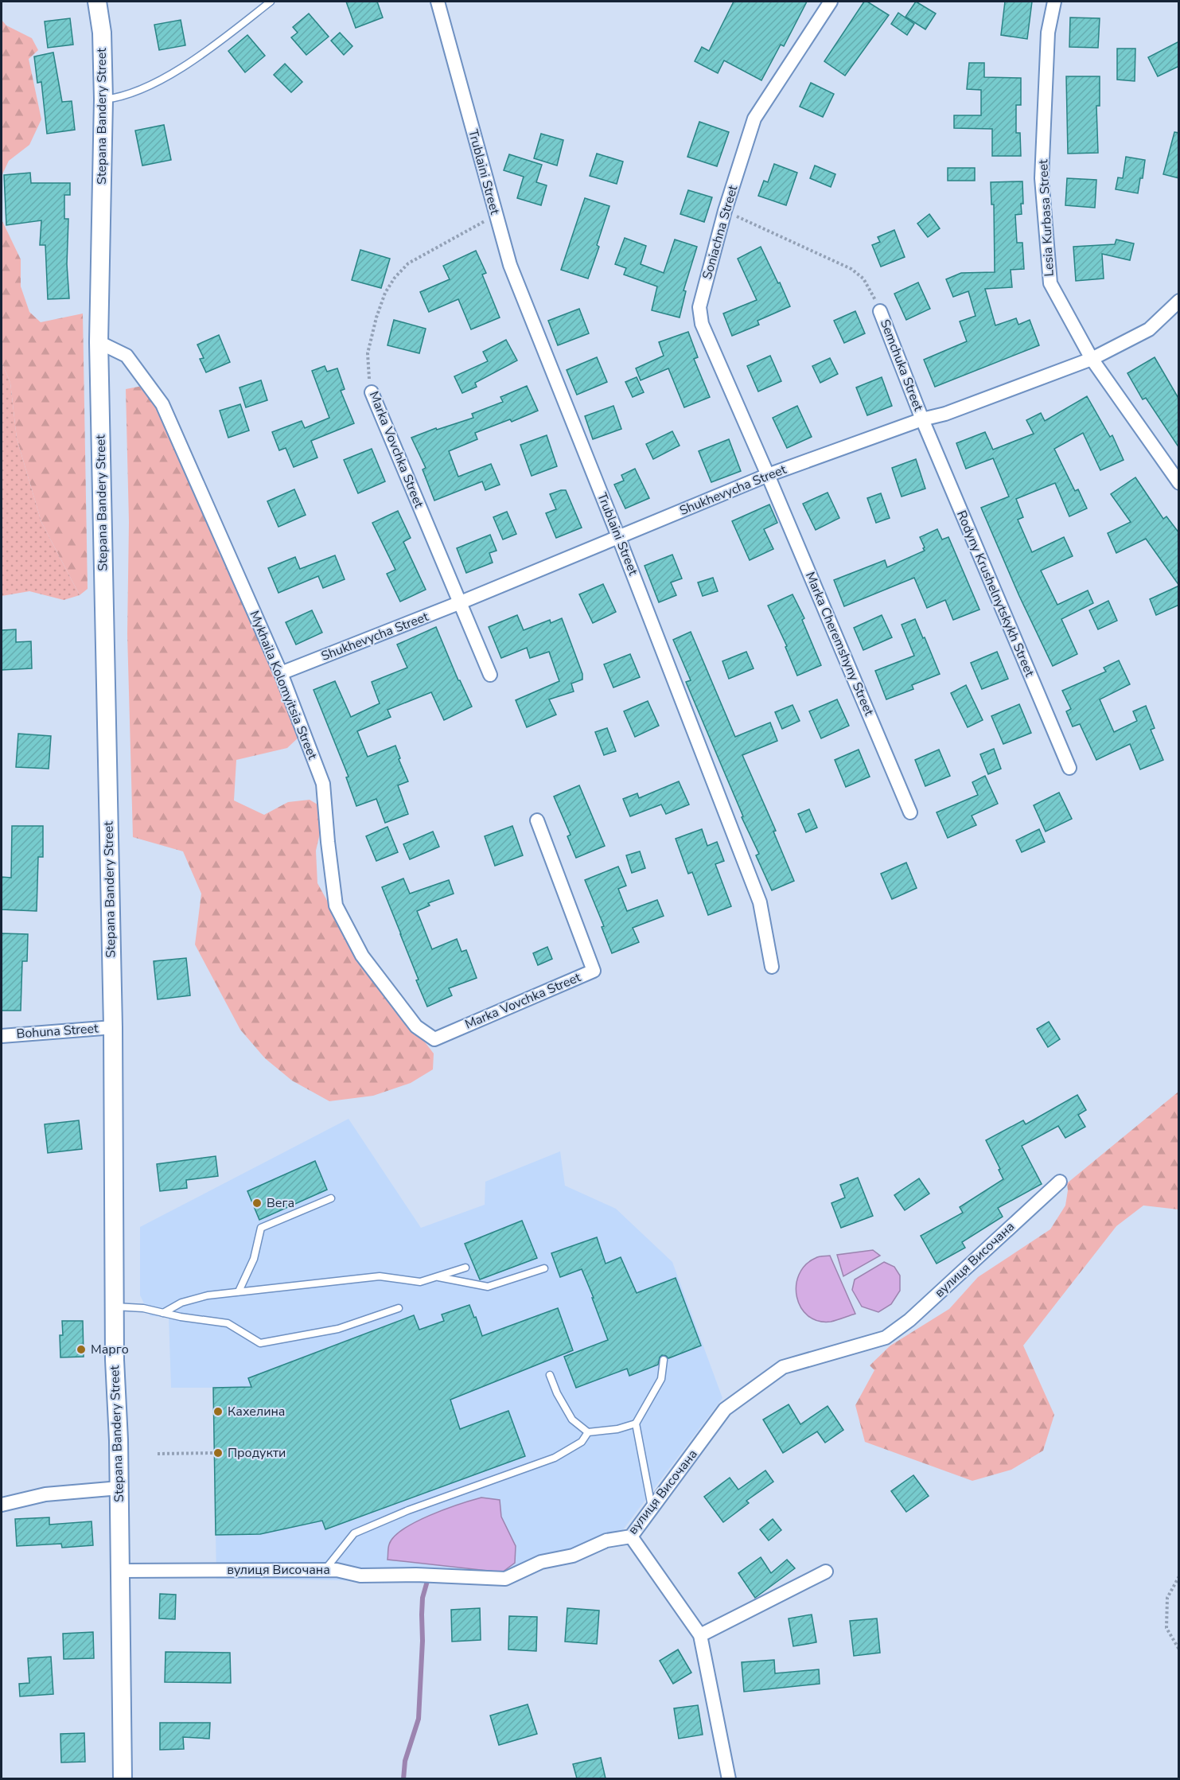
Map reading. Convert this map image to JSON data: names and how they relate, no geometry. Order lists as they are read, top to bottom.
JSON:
{
  "streets": {
    "main road": ["Stepana Bandery Street"],
    "street": [
      "Trublaini Street",
      "Lesia Kurbasa Street",
      "Soniachna Street",
      "Semchuka Street",
      "Marka Vovchka Street",
      "Shukhevycha Street",
      "Rodyny Krushelnytskykh Street",
      "Marka Cheremshyny Street",
      "Mykhaila Kolomyitsia Street",
      "Bohuna Street",
      "вулиця Височана"
    ]
  },
  "crossings": [
    ["Stepana Bandery Street", "Mykhaila Kolomyitsia Street"],
    ["Stepana Bandery Street", "Bohuna Street"],
    ["Stepana Bandery Street", "вулиця Височана"],
    ["Trublaini Street", "Marka Vovchka Street"],
    ["Trublaini Street", "Shukhevycha Street"],
    ["Lesia Kurbasa Street", "Shukhevycha Street"],
    ["Soniachna Street", "Shukhevycha Street"],
    ["Soniachna Street", "Marka Cheremshyny Street"],
    ["Semchuka Street", "Shukhevycha Street"],
    ["Semchuka Street", "Rodyny Krushelnytskykh Street"],
    ["Marka Vovchka Street", "Shukhevycha Street"],
    ["Marka Vovchka Street", "Mykhaila Kolomyitsia Street"],
    ["Shukhevycha Street", "Rodyny Krushelnytskykh Street"],
    ["Shukhevycha Street", "Marka Cheremshyny Street"],
    ["Shukhevycha Street", "Mykhaila Kolomyitsia Street"]
  ],
  "places": [
    "Вега",
    "Марго",
    "Кахелина",
    "Продукти"
  ]
}
